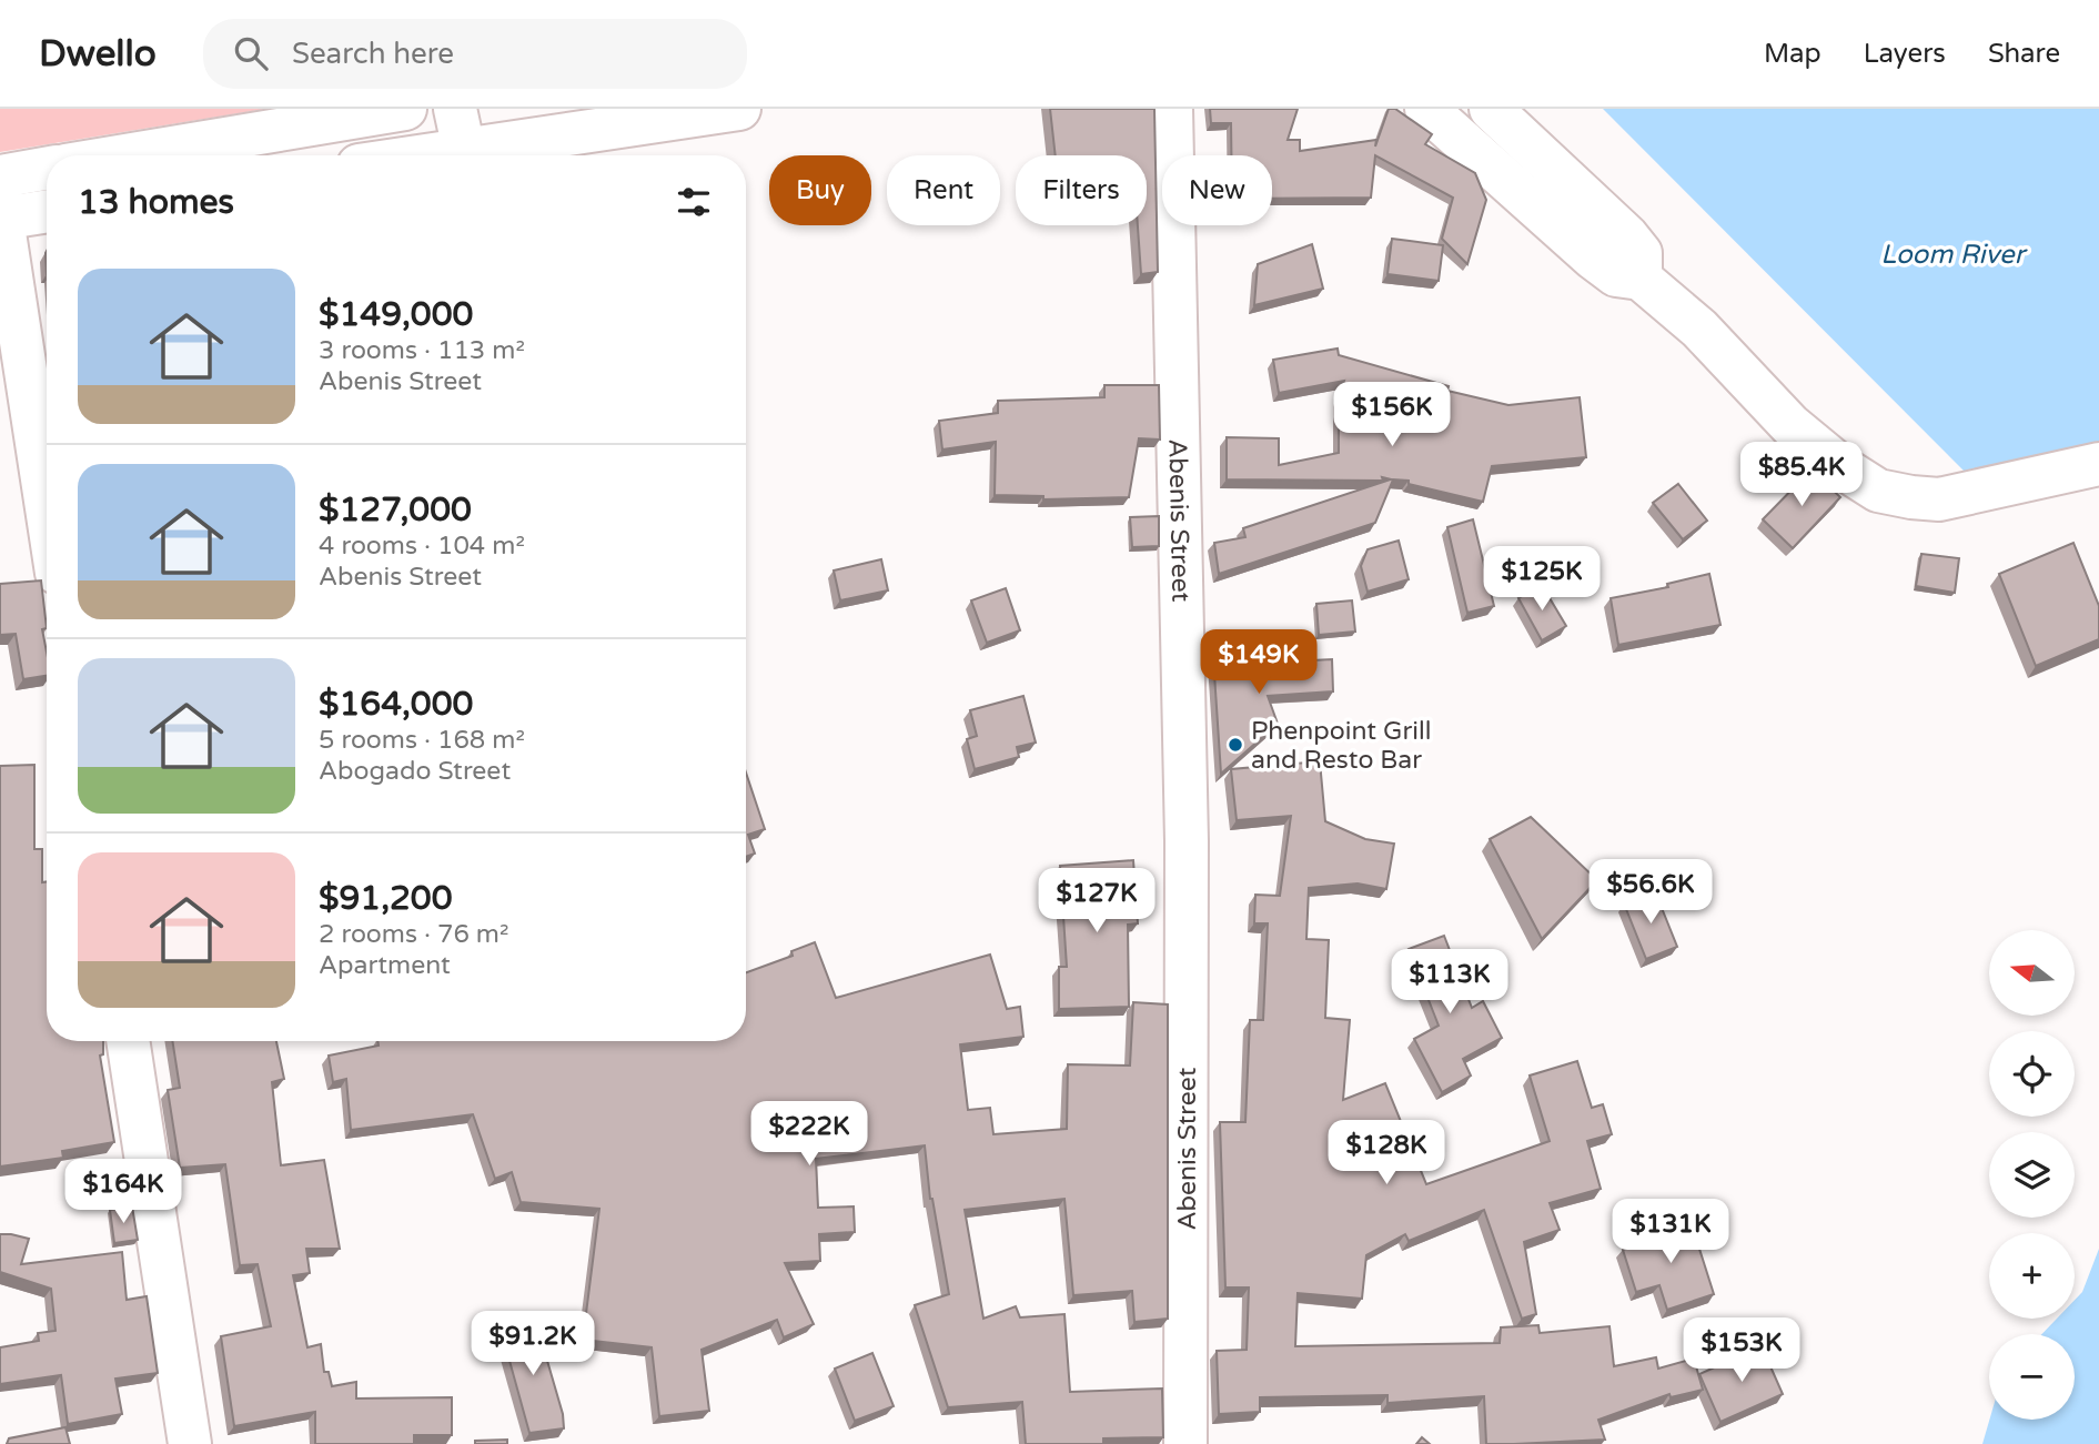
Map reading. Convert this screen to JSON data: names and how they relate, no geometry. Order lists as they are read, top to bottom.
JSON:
{
  "streets": {
    "street": ["Abenis Street"]
  },
  "water": ["Loom River"],
  "places": ["Phenpoint Grill and Resto Bar"],
  "north": "left",
  "page": {
    "header": "Dwello",
    "search": "Search here",
    "nav": ["Map", "Layers", "Share"],
    "chip": [
      "Buy",
      "Rent",
      "Filters",
      "New"
    ],
    "heading": "13 homes",
    "list": [
      {
        "name": "$149,000",
        "note": "3 rooms · 113 m² · Abenis Street"
      },
      {
        "name": "$127,000",
        "note": "4 rooms · 104 m² · Abenis Street"
      },
      {
        "name": "$164,000",
        "note": "5 rooms · 168 m² · Abogado Street"
      },
      {
        "name": "$91,200",
        "note": "2 rooms · 76 m² · Apartment"
      }
    ],
    "price": [
      "$156K",
      "$85.4K",
      "$125K",
      "$149K",
      "$56.6K",
      "$127K",
      "$113K",
      "$222K",
      "$128K",
      "$164K",
      "$131K",
      "$91.2K",
      "$153K"
    ],
    "map_buttons": ["+", "−"]
  }
}
